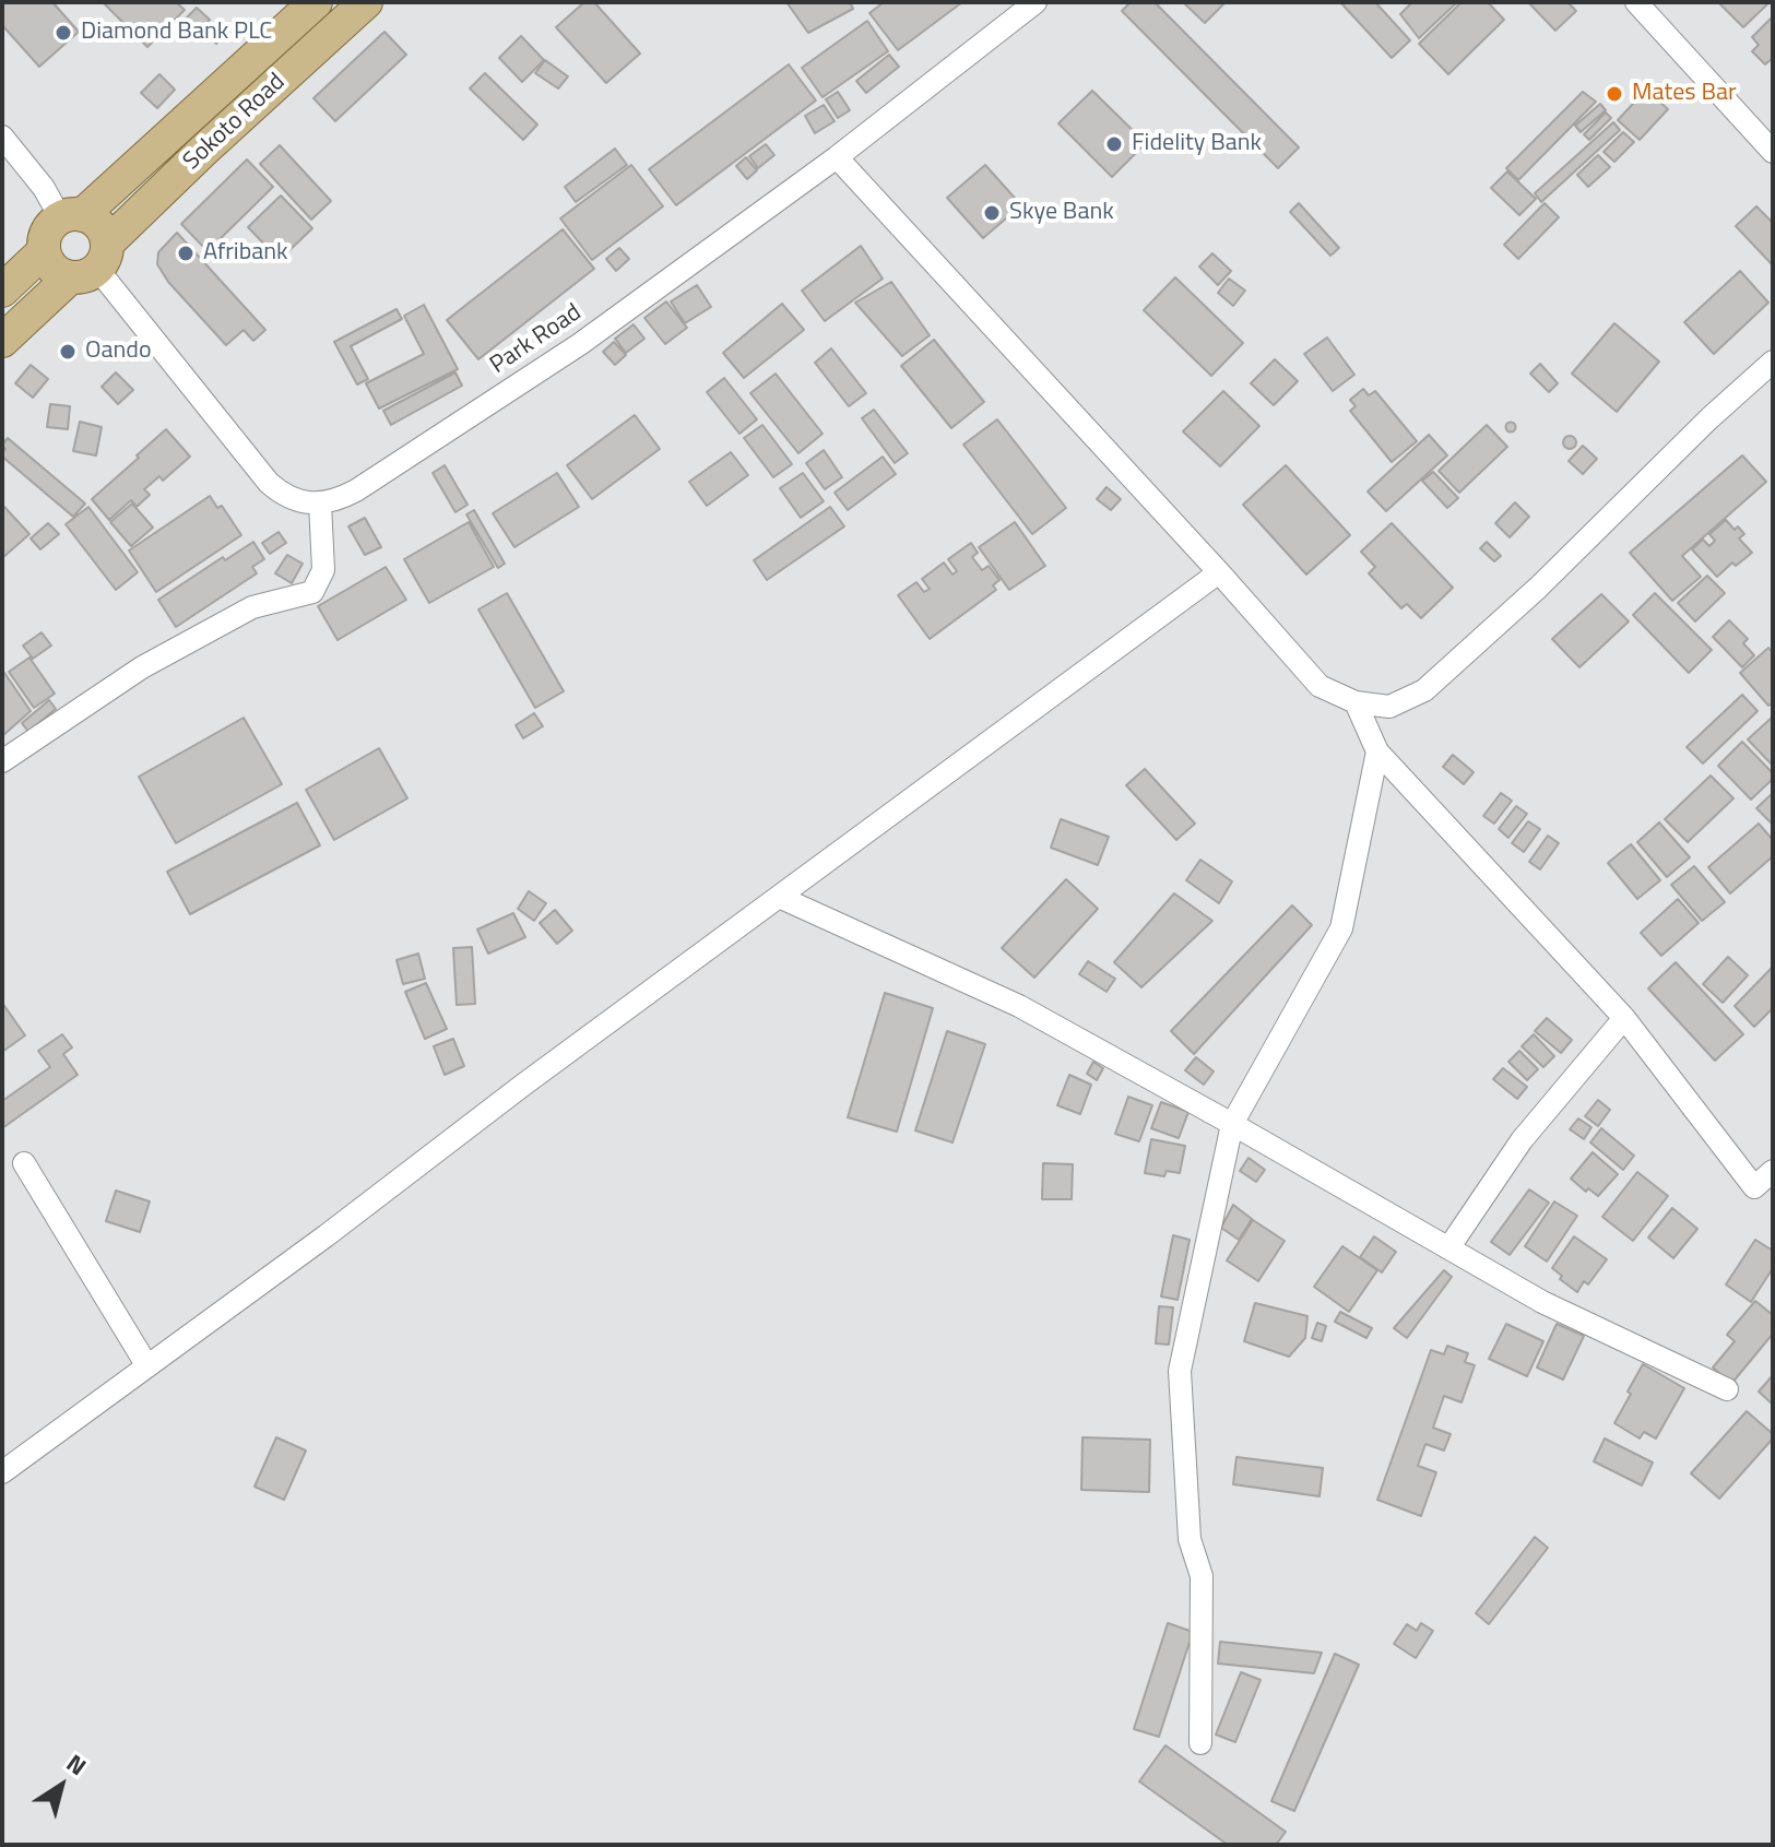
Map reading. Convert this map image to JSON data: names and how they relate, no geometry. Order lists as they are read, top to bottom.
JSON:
{
  "streets": {
    "main road": ["Sokoto Road"],
    "street": ["Park Road"]
  },
  "places": [
    "Diamond Bank PLC",
    "Mates Bar",
    "Fidelity Bank",
    "Skye Bank",
    "Afribank",
    "Oando"
  ],
  "north": "top right"
}
